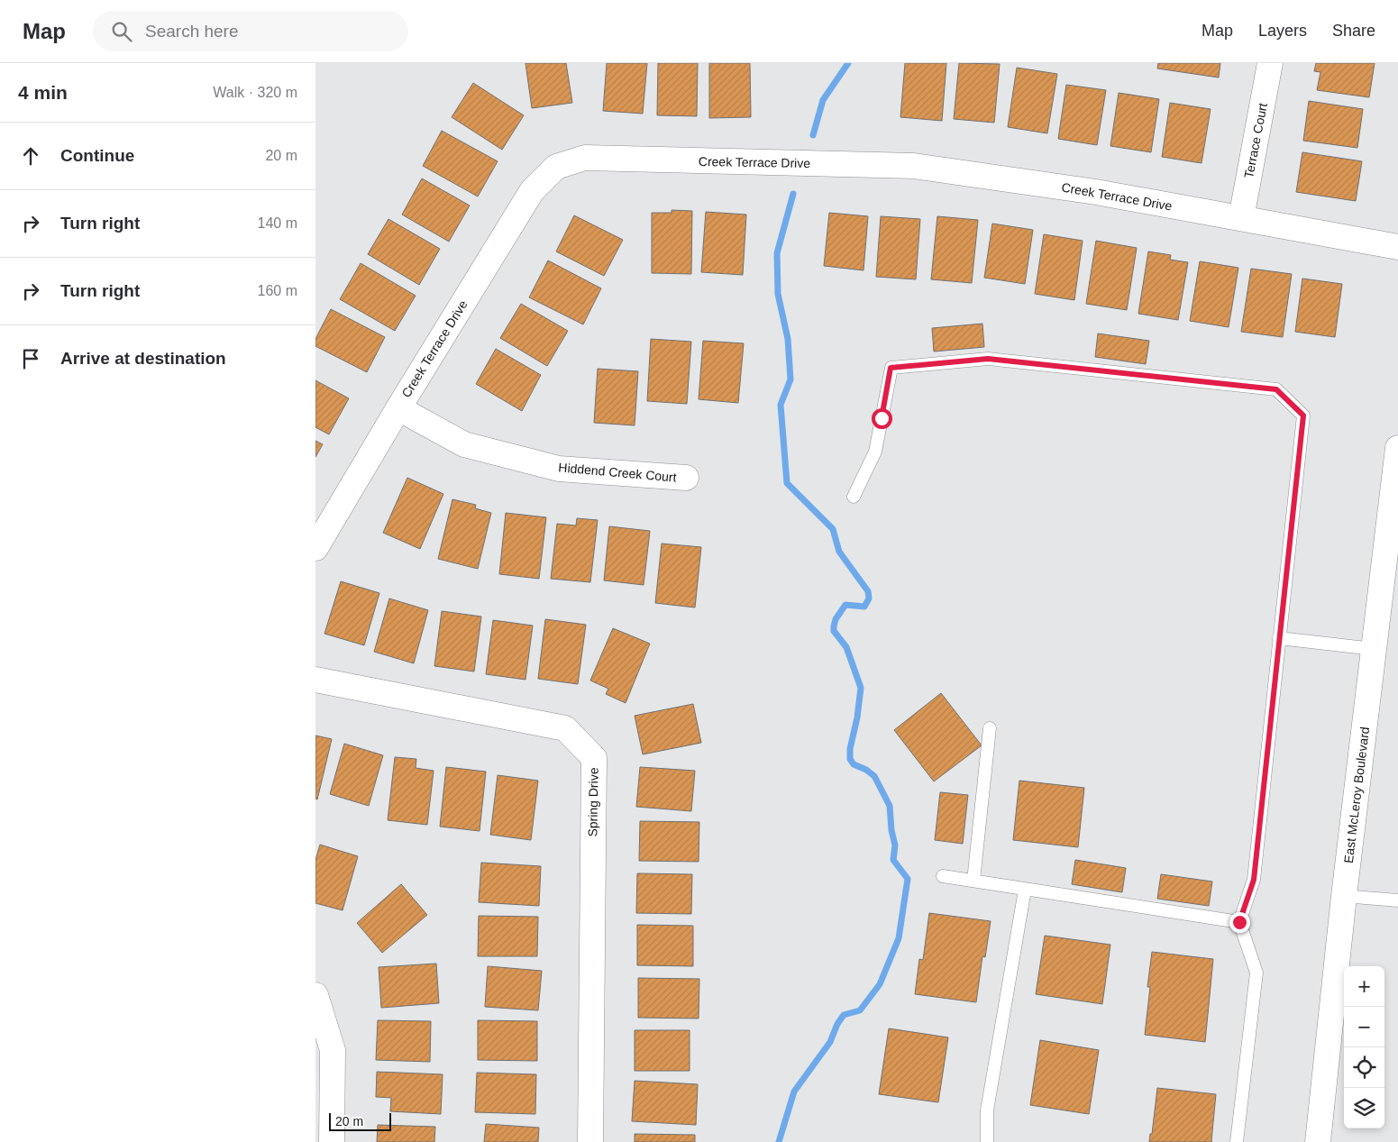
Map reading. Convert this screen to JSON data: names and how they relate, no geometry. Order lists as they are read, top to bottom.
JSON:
{
  "streets": {
    "street": [
      "Terrace Court",
      "Creek Terrace Drive",
      "Hiddend Creek Court",
      "East McLeroy Boulevard",
      "Spring Drive"
    ]
  },
  "crossings": [
    ["Terrace Court", "Creek Terrace Drive"],
    ["Creek Terrace Drive", "Hiddend Creek Court"]
  ],
  "scale_bar": "20 m",
  "page": {
    "header": "Map",
    "search": "Search here",
    "nav": ["Map", "Layers", "Share"],
    "heading": ["4 min", "Walk · 320 m"],
    "list": [
      ["Continue", "20 m"],
      ["Turn right", "140 m"],
      ["Turn right", "160 m"],
      "Arrive at destination"
    ],
    "map_buttons": ["+", "−"],
    "scale": "20 m"
  }
}
